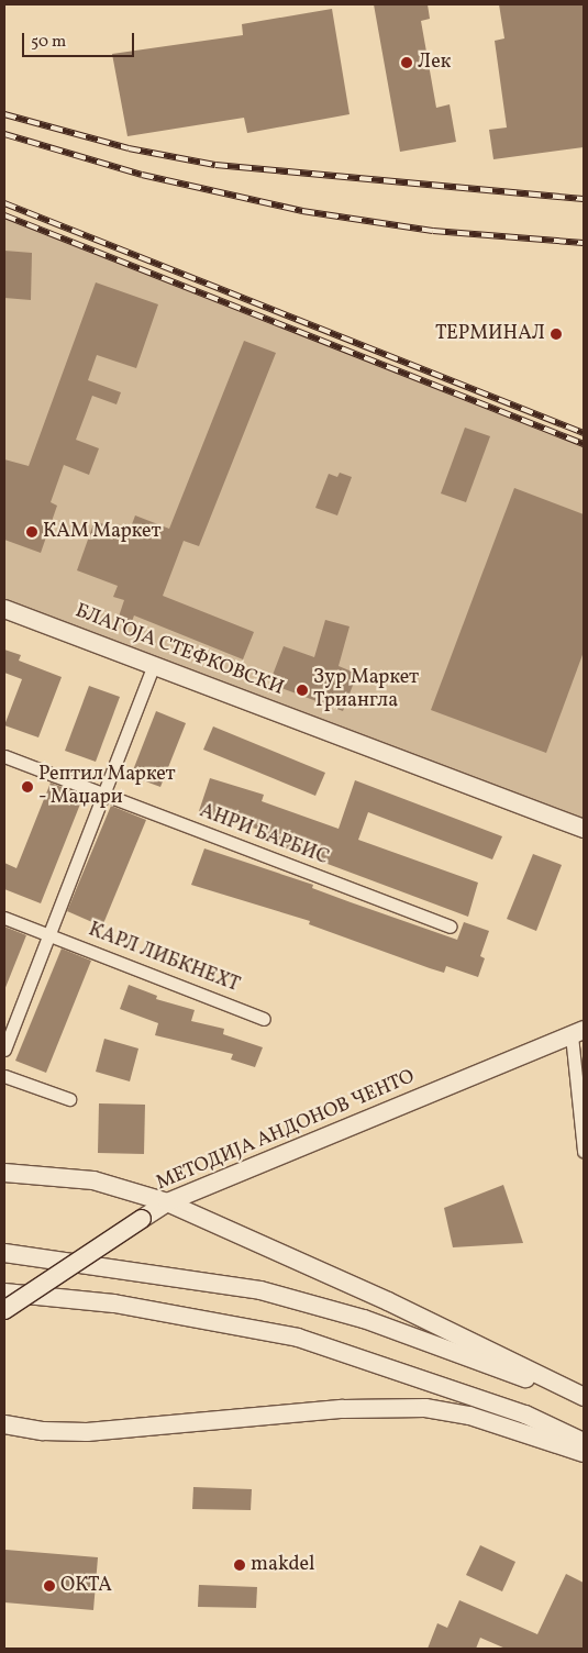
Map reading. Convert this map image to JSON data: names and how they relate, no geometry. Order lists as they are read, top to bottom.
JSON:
{
  "streets": {
    "street": [
      "БЛАГОЈА СТЕФКОВСКИ",
      "АНРИ БАРБИС",
      "КАРЛ ЛИБКНЕХТ",
      "МЕТОДИЈА АНДОНОВ ЧЕНТО"
    ]
  },
  "places": [
    "Лек",
    "ТЕРМИНАЛ",
    "КАМ Маркет",
    "Зур Маркет Триангла",
    "Рептил Маркет - Маџари",
    "makdel",
    "ОКТА"
  ],
  "scale_bar": "50 m"
}
